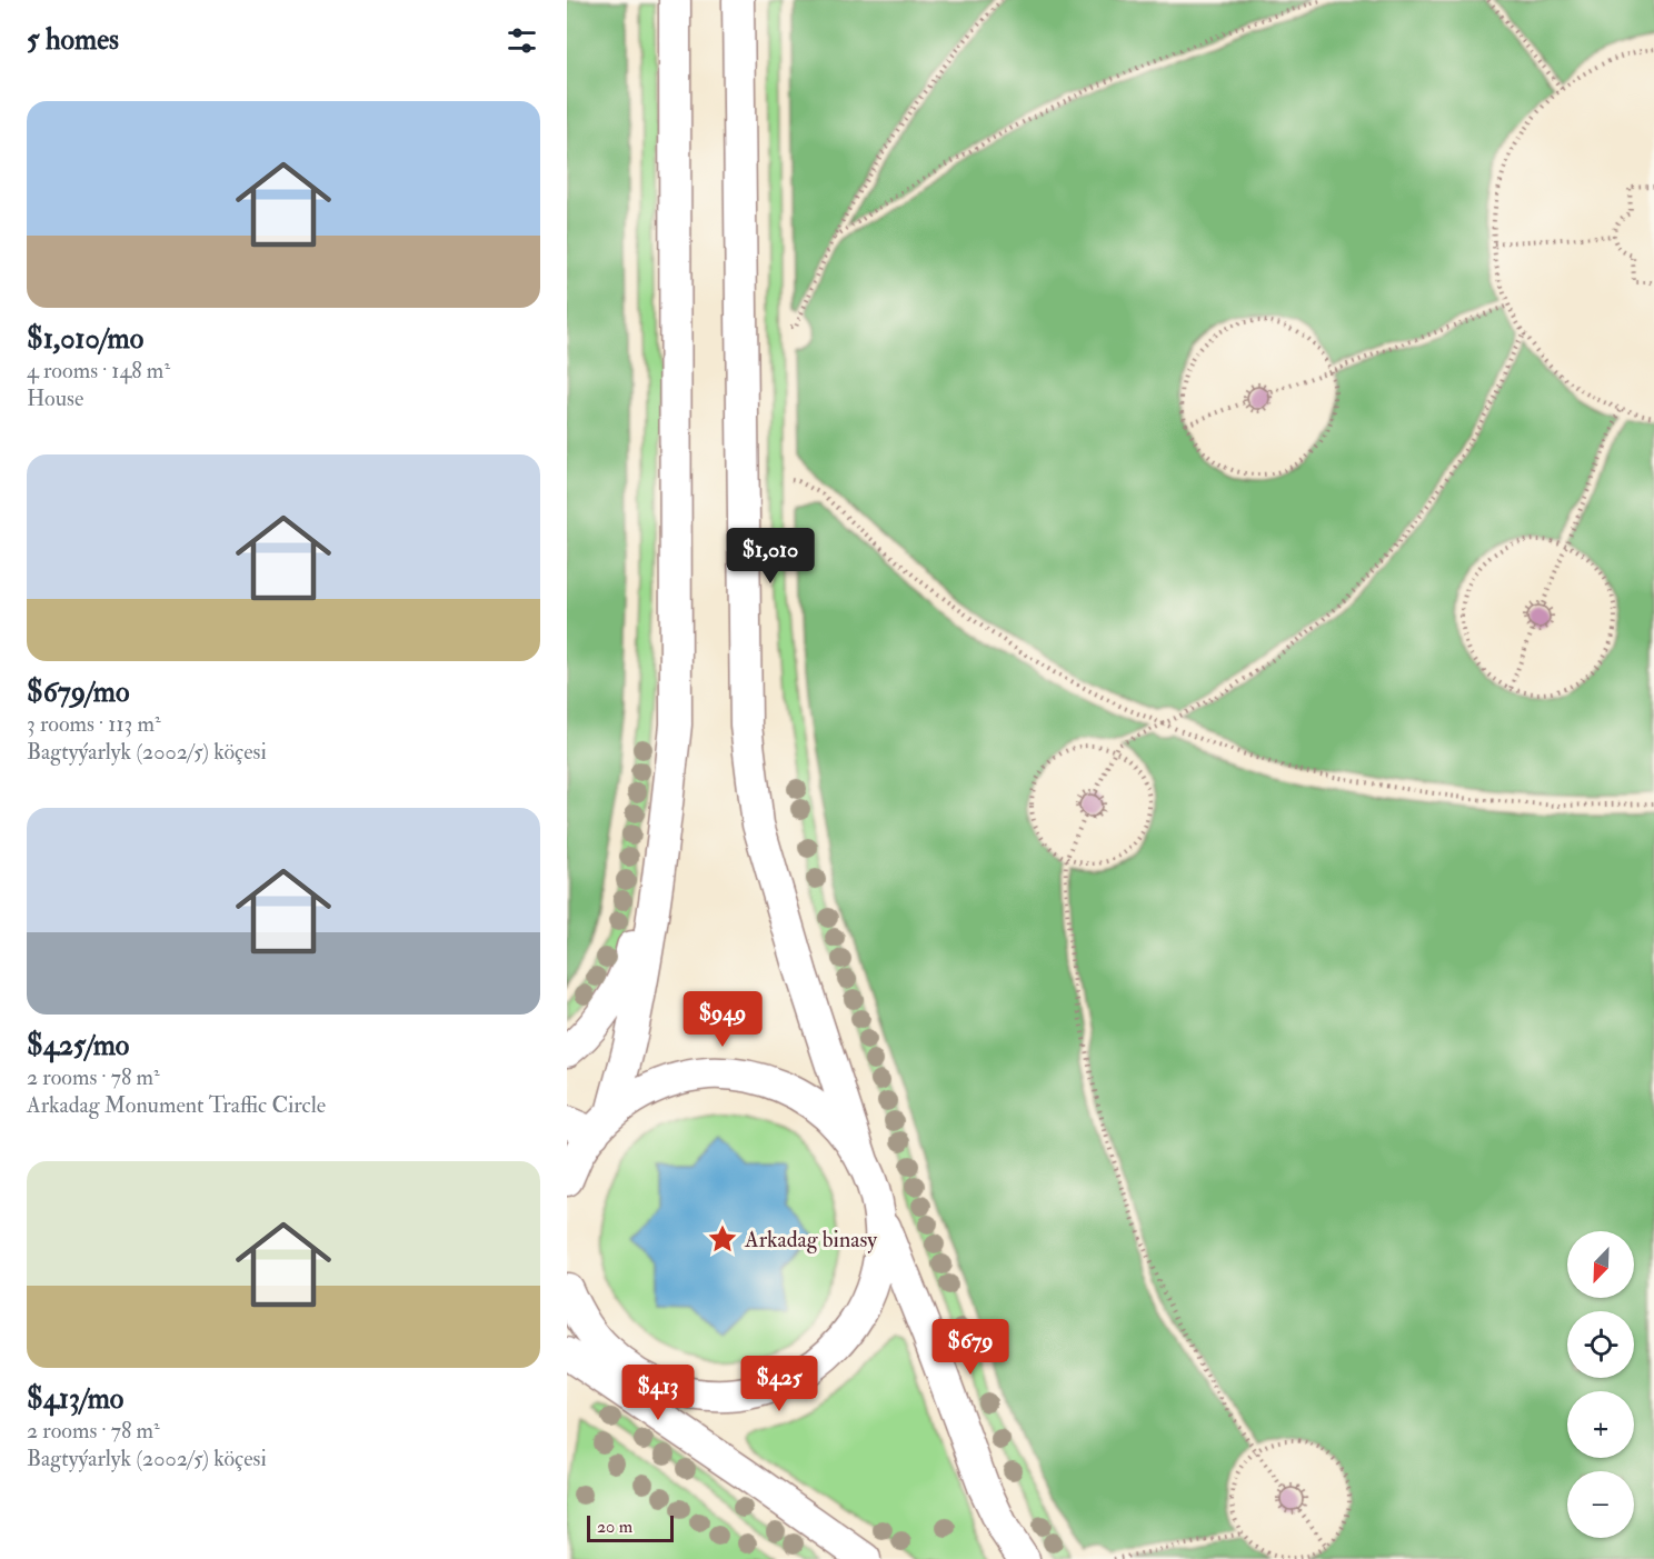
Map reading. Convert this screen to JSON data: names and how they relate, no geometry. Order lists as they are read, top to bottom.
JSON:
{
  "places": {
    "place": ["Arkadag binasy"]
  },
  "scale_bar": "20 m",
  "north": "bottom left",
  "page": {
    "heading": "5 homes",
    "list": [
      {
        "name": "$1,010/mo",
        "note": "4 rooms · 148 m² · House"
      },
      {
        "name": "$679/mo",
        "note": "3 rooms · 113 m² · Bagtyýarlyk (2002/5) köçesi"
      },
      {
        "name": "$425/mo",
        "note": "2 rooms · 78 m² · Arkadag Monument Traffic Circle"
      },
      {
        "name": "$413/mo",
        "note": "2 rooms · 78 m² · Bagtyýarlyk (2002/5) köçesi"
      }
    ],
    "price": [
      "$1,010",
      "$949",
      "$679",
      "$425",
      "$413"
    ],
    "map_buttons": ["+", "−"],
    "scale": "20 m"
  }
}
